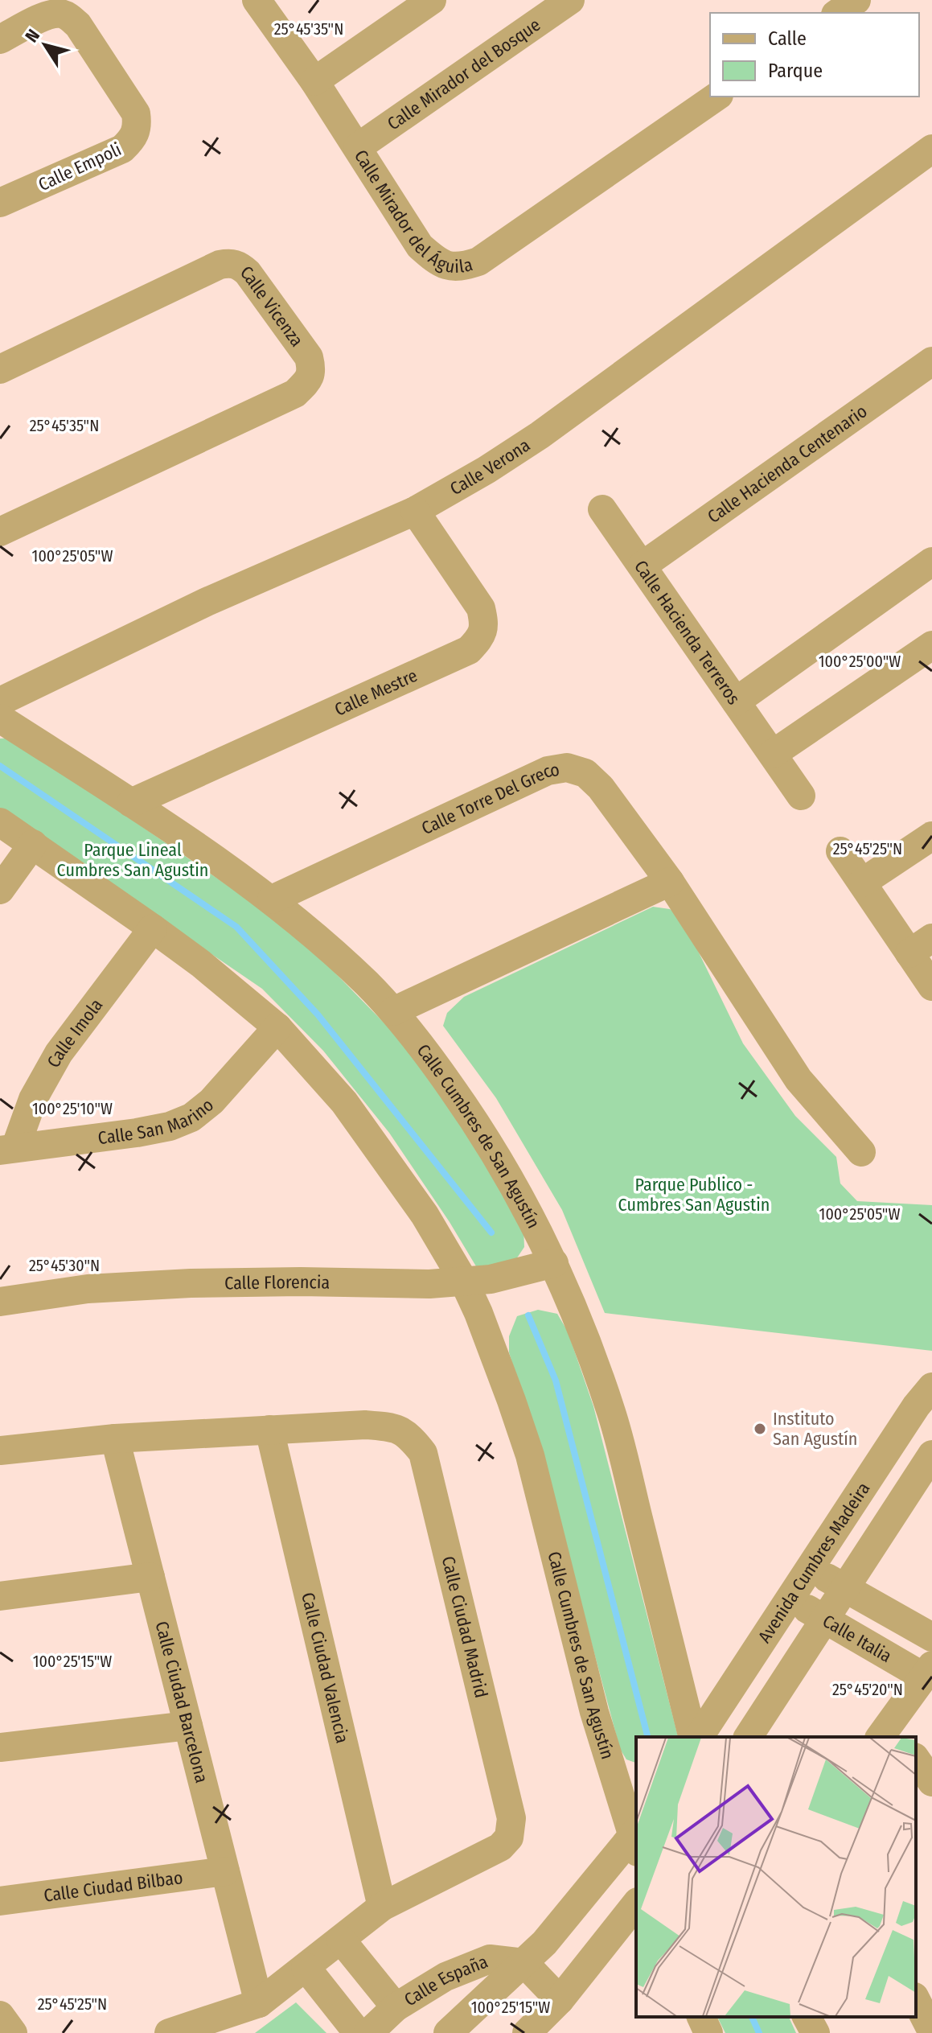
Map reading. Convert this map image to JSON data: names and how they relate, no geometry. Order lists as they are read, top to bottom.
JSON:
{
  "streets": {
    "street": [
      "Calle Mirador del Bosque",
      "Calle Empoli",
      "Calle Mirador del Águila",
      "Calle Vicenza",
      "Calle Hacienda Centenario",
      "Calle Verona",
      "Calle Hacienda Terreros",
      "Calle Mestre",
      "Calle Torre Del Greco",
      "Calle Imola",
      "Calle San Marino",
      "Calle Cumbres de San Agustín",
      "Calle Florencia",
      "Avenida Cumbres Madeira",
      "Calle Ciudad Madrid",
      "Calle Italia",
      "Calle Ciudad Valencia",
      "Calle Ciudad Barcelona",
      "Calle Ciudad Bilbao",
      "Calle España"
    ]
  },
  "crossings": [
    ["Calle Mirador del Bosque", "Calle Mirador del Águila"],
    ["Calle Hacienda Centenario", "Calle Hacienda Terreros"],
    ["Calle Verona", "Calle Mestre"],
    ["Calle Mestre", "Calle Cumbres de San Agustín"],
    ["Calle Torre Del Greco", "Calle Cumbres de San Agustín"],
    ["Calle Imola", "Calle San Marino"],
    ["Calle Imola", "Calle Cumbres de San Agustín"],
    ["Calle San Marino", "Calle Cumbres de San Agustín"],
    ["Calle Cumbres de San Agustín", "Calle Florencia"],
    ["Avenida Cumbres Madeira", "Calle Italia"],
    ["Calle Ciudad Madrid", "Calle Ciudad Valencia"],
    ["Calle Ciudad Madrid", "Calle Ciudad Barcelona"],
    ["Calle Ciudad Madrid", "Calle España"],
    ["Calle Ciudad Barcelona", "Calle Ciudad Bilbao"]
  ],
  "parks": ["Parque Lineal Cumbres San Agustin", "Parque Publico - Cumbres San Agustin"],
  "places": ["Instituto San Agustín"],
  "legend": ["Calle", "Parque"],
  "north": "top left",
  "coordinates": [
    "25°45'35\"N",
    "100°25'05\"W",
    "100°25'00\"W",
    "25°45'25\"N",
    "100°25'10\"W",
    "25°45'30\"N",
    "100°25'15\"W",
    "25°45'20\"N"
  ]
}
